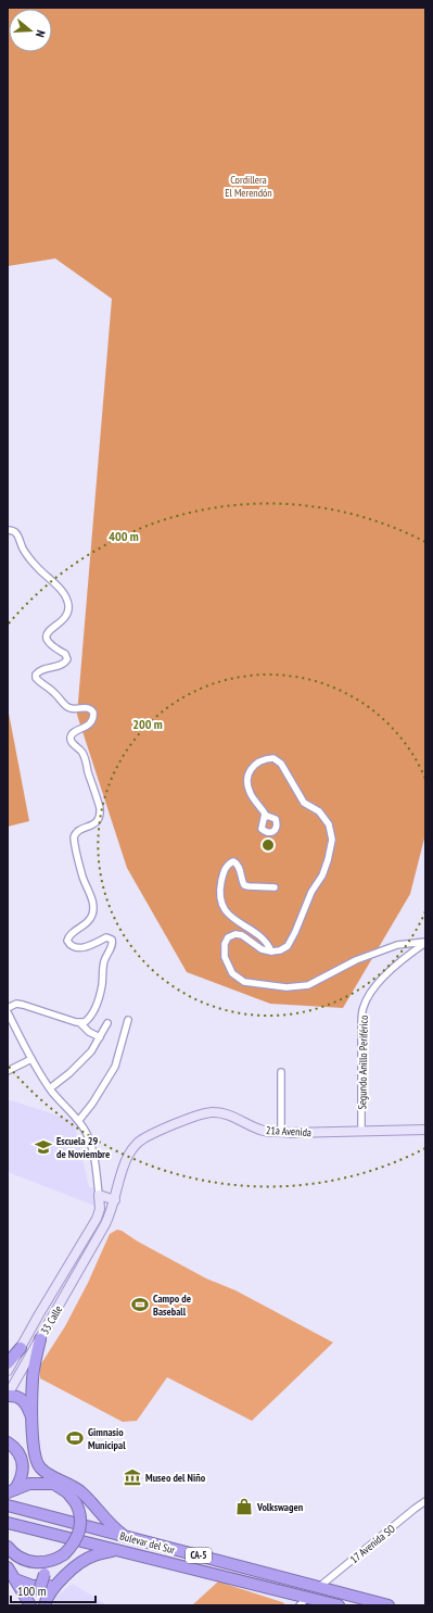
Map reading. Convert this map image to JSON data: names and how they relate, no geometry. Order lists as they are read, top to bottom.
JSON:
{
  "streets": {
    "highway": ["Bulevar del Sur", "CA-5"],
    "street": [
      "Segundo Anillo Periférico",
      "21a Avenida",
      "33 Calle",
      "17 Avenida SO"
    ]
  },
  "crossings": [
    ["Segundo Anillo Periférico", "21a Avenida"],
    ["Bulevar del Sur", "17 Avenida SO"]
  ],
  "parks": ["Cordillera El Merendón"],
  "places": {
    "school or university": ["Escuela 29 de Noviembre"],
    "sports": ["Campo de Baseball", "Gimnasio Municipal"],
    "museum": ["Museo del Niño"],
    "shop": ["Volkswagen"]
  },
  "scale_bar": "100 m",
  "north": "right",
  "rings": ["400 m", "200 m"]
}
